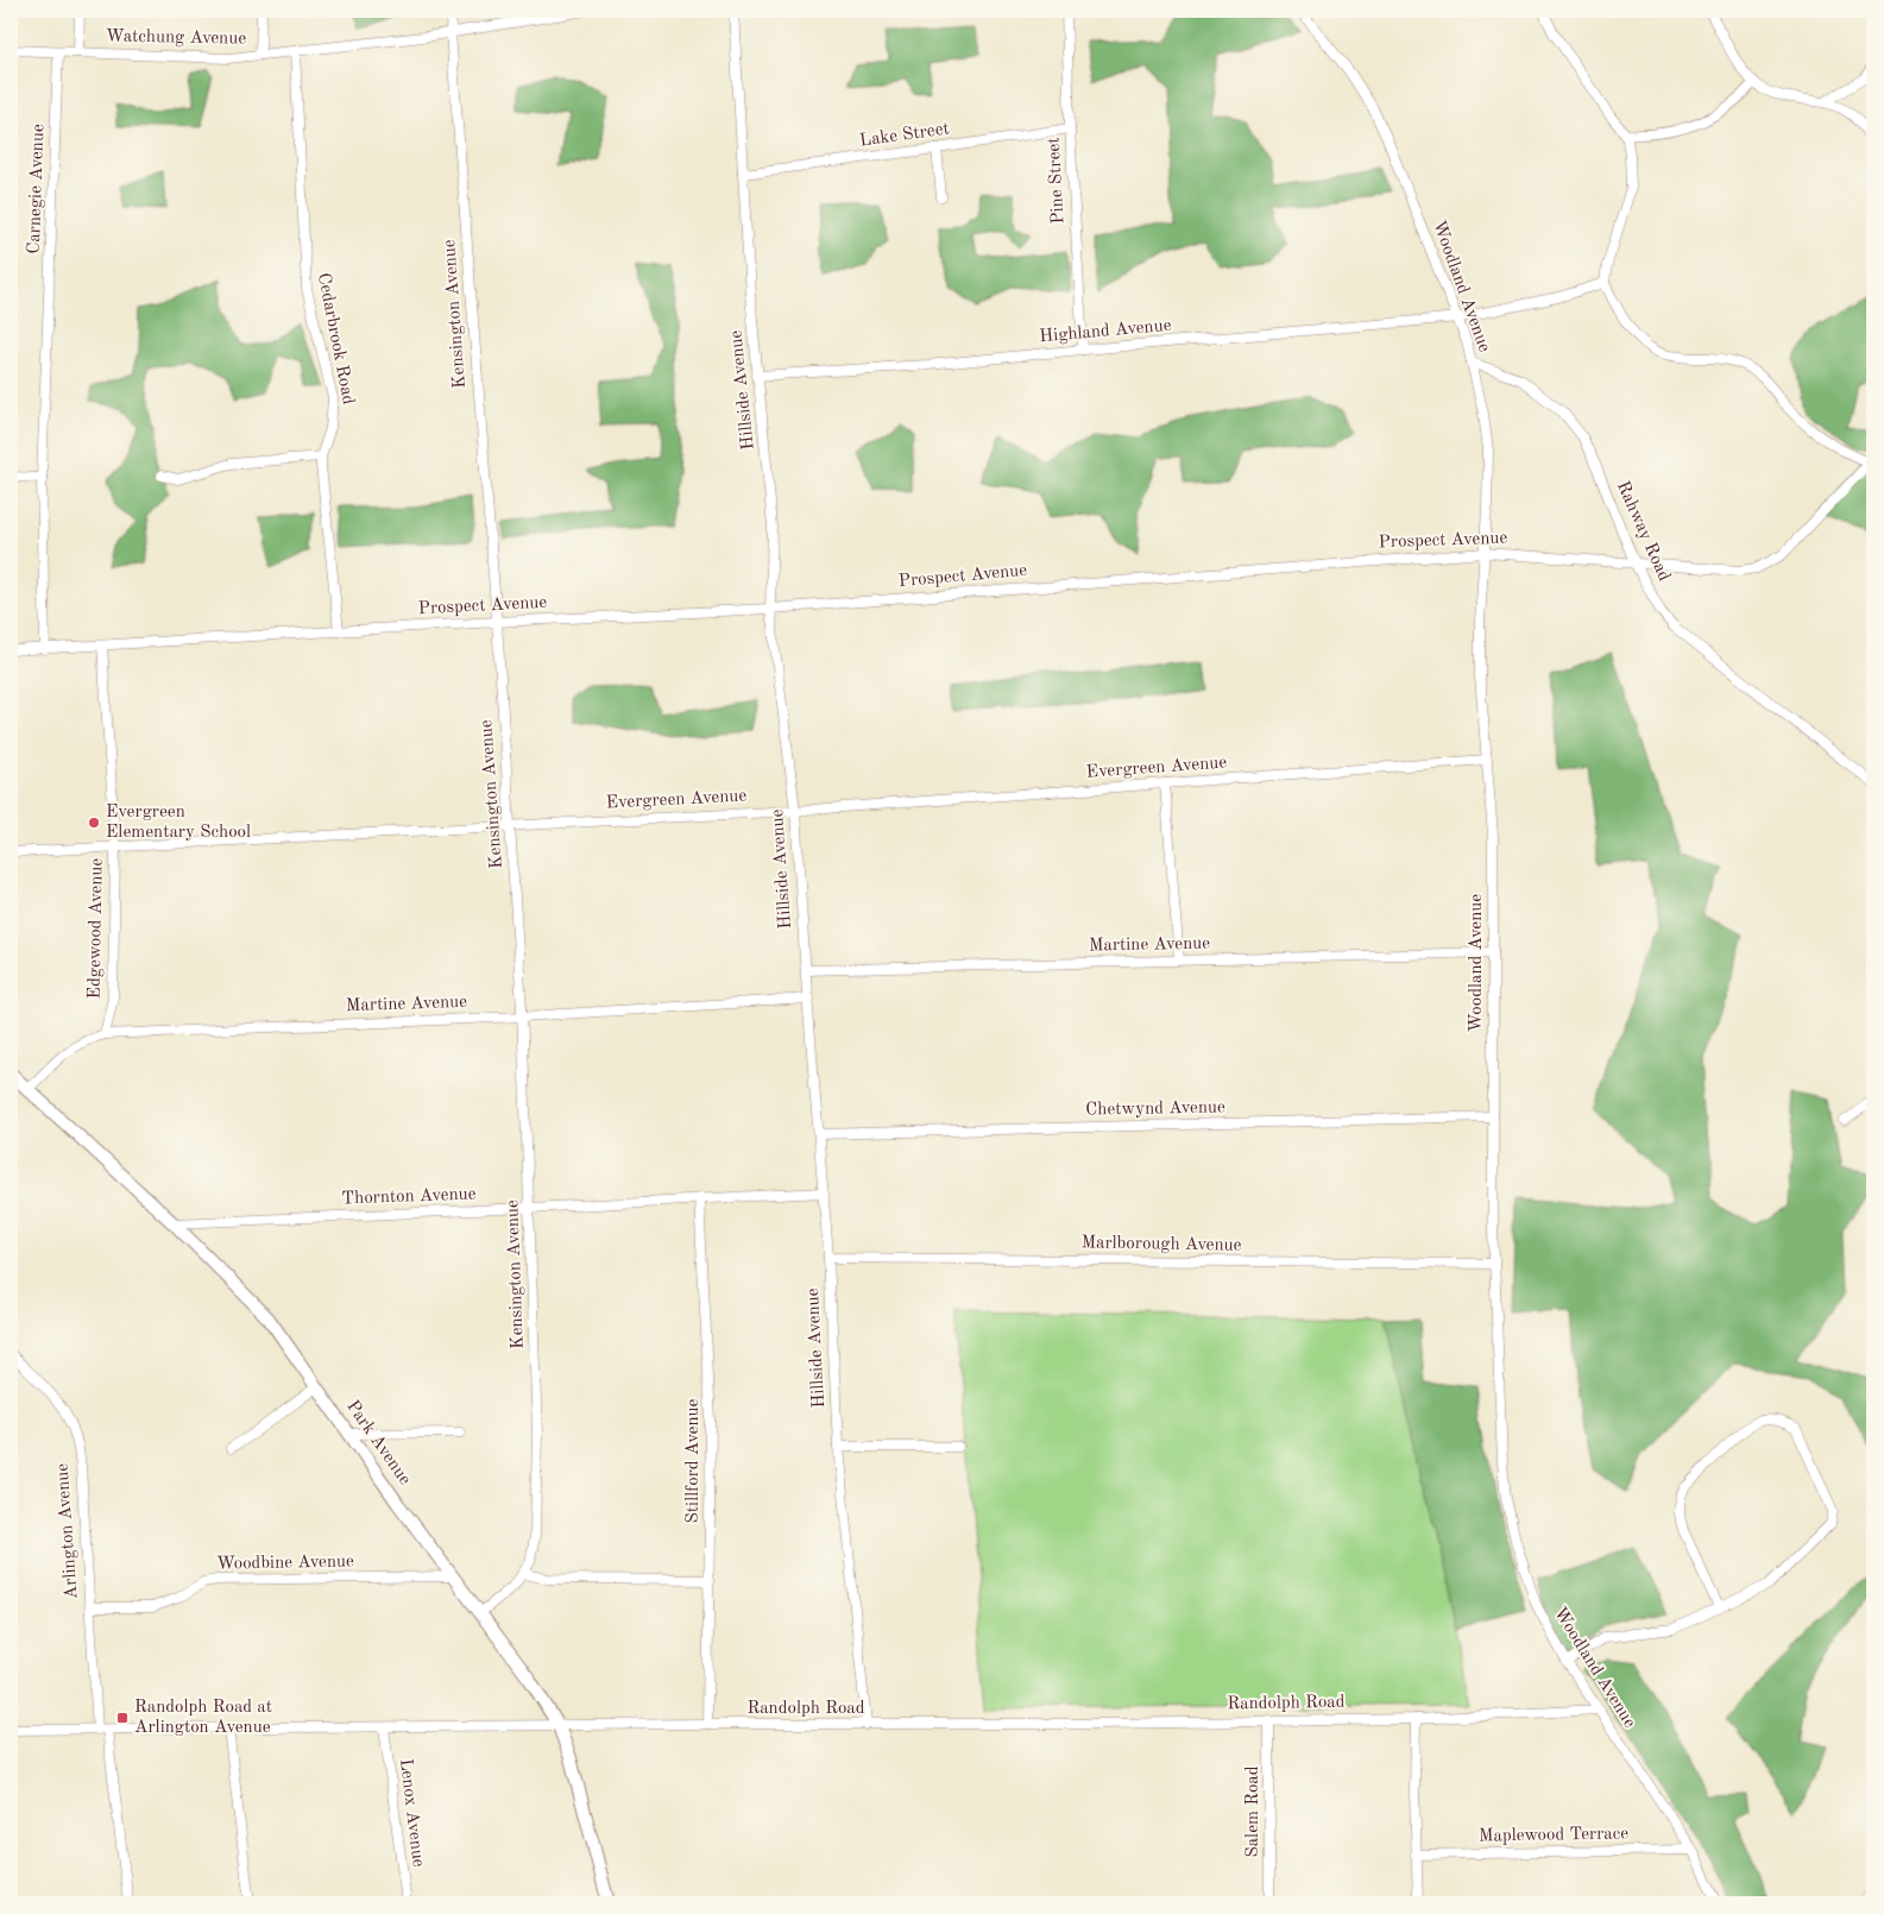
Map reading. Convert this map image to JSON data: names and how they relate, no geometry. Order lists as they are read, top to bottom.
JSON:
{
  "streets": {
    "main road": ["Park Avenue"],
    "street": [
      "Watchung Avenue",
      "Lake Street",
      "Pine Street",
      "Carnegie Avenue",
      "Woodland Avenue",
      "Kensington Avenue",
      "Highland Avenue",
      "Cedarbrook Road",
      "Hillside Avenue",
      "Rahway Road",
      "Prospect Avenue",
      "Evergreen Avenue",
      "Edgewood Avenue",
      "Martine Avenue",
      "Chetwynd Avenue",
      "Thornton Avenue",
      "Marlborough Avenue",
      "Stillford Avenue",
      "Arlington Avenue",
      "Woodbine Avenue",
      "Randolph Road",
      "Salem Road",
      "Lenox Avenue",
      "Maplewood Terrace"
    ]
  },
  "crossings": [
    ["Watchung Avenue", "Carnegie Avenue"],
    ["Watchung Avenue", "Kensington Avenue"],
    ["Watchung Avenue", "Cedarbrook Road"],
    ["Lake Street", "Pine Street"],
    ["Lake Street", "Hillside Avenue"],
    ["Pine Street", "Highland Avenue"],
    ["Carnegie Avenue", "Prospect Avenue"],
    ["Woodland Avenue", "Highland Avenue"],
    ["Woodland Avenue", "Rahway Road"],
    ["Woodland Avenue", "Prospect Avenue"],
    ["Woodland Avenue", "Evergreen Avenue"],
    ["Woodland Avenue", "Martine Avenue"],
    ["Woodland Avenue", "Chetwynd Avenue"],
    ["Woodland Avenue", "Marlborough Avenue"],
    ["Woodland Avenue", "Randolph Road"],
    ["Woodland Avenue", "Maplewood Terrace"],
    ["Kensington Avenue", "Prospect Avenue"],
    ["Kensington Avenue", "Evergreen Avenue"],
    ["Kensington Avenue", "Martine Avenue"],
    ["Kensington Avenue", "Thornton Avenue"],
    ["Highland Avenue", "Hillside Avenue"],
    ["Cedarbrook Road", "Prospect Avenue"],
    ["Hillside Avenue", "Prospect Avenue"],
    ["Hillside Avenue", "Evergreen Avenue"],
    ["Hillside Avenue", "Martine Avenue"],
    ["Hillside Avenue", "Chetwynd Avenue"],
    ["Hillside Avenue", "Thornton Avenue"],
    ["Hillside Avenue", "Marlborough Avenue"],
    ["Hillside Avenue", "Randolph Road"],
    ["Rahway Road", "Prospect Avenue"],
    ["Prospect Avenue", "Edgewood Avenue"],
    ["Evergreen Avenue", "Edgewood Avenue"],
    ["Edgewood Avenue", "Martine Avenue"],
    ["Martine Avenue", "Park Avenue"],
    ["Thornton Avenue", "Park Avenue"],
    ["Thornton Avenue", "Stillford Avenue"],
    ["Park Avenue", "Woodbine Avenue"],
    ["Park Avenue", "Randolph Road"],
    ["Stillford Avenue", "Randolph Road"],
    ["Arlington Avenue", "Woodbine Avenue"],
    ["Arlington Avenue", "Randolph Road"],
    ["Randolph Road", "Salem Road"],
    ["Randolph Road", "Lenox Avenue"]
  ],
  "places": {
    "other": ["Evergreen Elementary School"],
    "transit": ["Randolph Road at Arlington Avenue"]
  }
}
